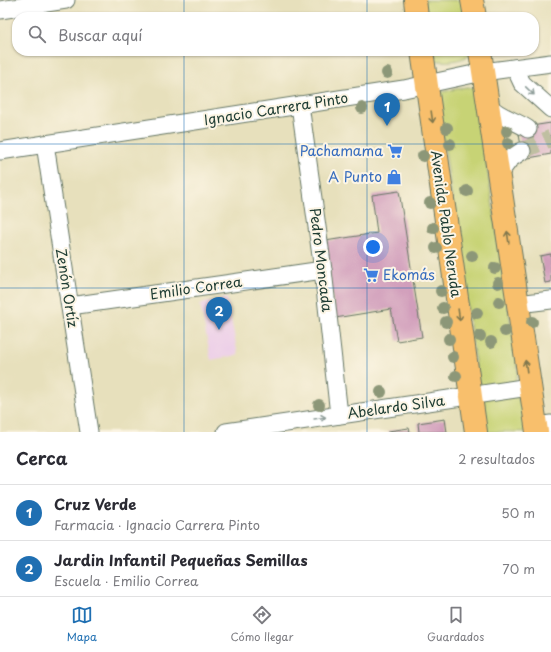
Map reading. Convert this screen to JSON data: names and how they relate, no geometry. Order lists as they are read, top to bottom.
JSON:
{
  "streets": {
    "main road": ["Avenida Pablo Neruda"],
    "street": [
      "Ignacio Carrera Pinto",
      "Pedro Moncada",
      "Zenón Ortíz",
      "Emilio Correa",
      "Abelardo Silva"
    ]
  },
  "crossings": [
    ["Ignacio Carrera Pinto", "Avenida Pablo Neruda"],
    ["Ignacio Carrera Pinto", "Pedro Moncada"],
    ["Ignacio Carrera Pinto", "Zenón Ortíz"],
    ["Avenida Pablo Neruda", "Abelardo Silva"],
    ["Pedro Moncada", "Emilio Correa"],
    ["Pedro Moncada", "Abelardo Silva"],
    ["Zenón Ortíz", "Emilio Correa"]
  ],
  "one_way": ["Abelardo Silva"],
  "places": {
    "supermarket": ["Pachamama", "Ekomás"],
    "shop": ["A Punto"]
  },
  "page": {
    "search": "Buscar aquí",
    "pins": ["1", "2"],
    "heading": ["Cerca", "2 resultados"],
    "list": [
      {
        "mark": "1",
        "name": "Cruz Verde",
        "note": "Farmacia · Ignacio Carrera Pinto",
        "value": "50 m"
      },
      {
        "mark": "2",
        "name": "Jardin Infantil Pequeñas Semillas",
        "note": "Escuela · Emilio Correa",
        "value": "70 m"
      }
    ],
    "nav": ["Mapa", "Cómo llegar", "Guardados"]
  }
}
